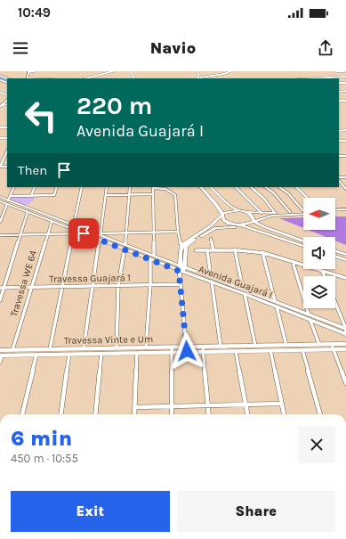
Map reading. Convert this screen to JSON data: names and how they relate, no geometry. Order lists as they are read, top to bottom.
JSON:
{
  "streets": {
    "main road": ["Avenida Guajará I", "Travessa Vinte e Um"],
    "street": ["Travessa Guajará 1", "Travessa WE 64"]
  },
  "crossings": [
    ["Travessa Guajará 1", "Travessa WE 64"],
    ["Avenida Guajará I", "Travessa WE 64"],
    ["Travessa WE 64", "Travessa Vinte e Um"]
  ],
  "north": "left",
  "page": {
    "status": "10:49",
    "header": "Navio",
    "turn": ["220 m", "Avenida Guajará I"],
    "then": "Then",
    "heading": ["6 min", "450 m · 10:55"],
    "buttons": ["Exit", "Share"]
  }
}
